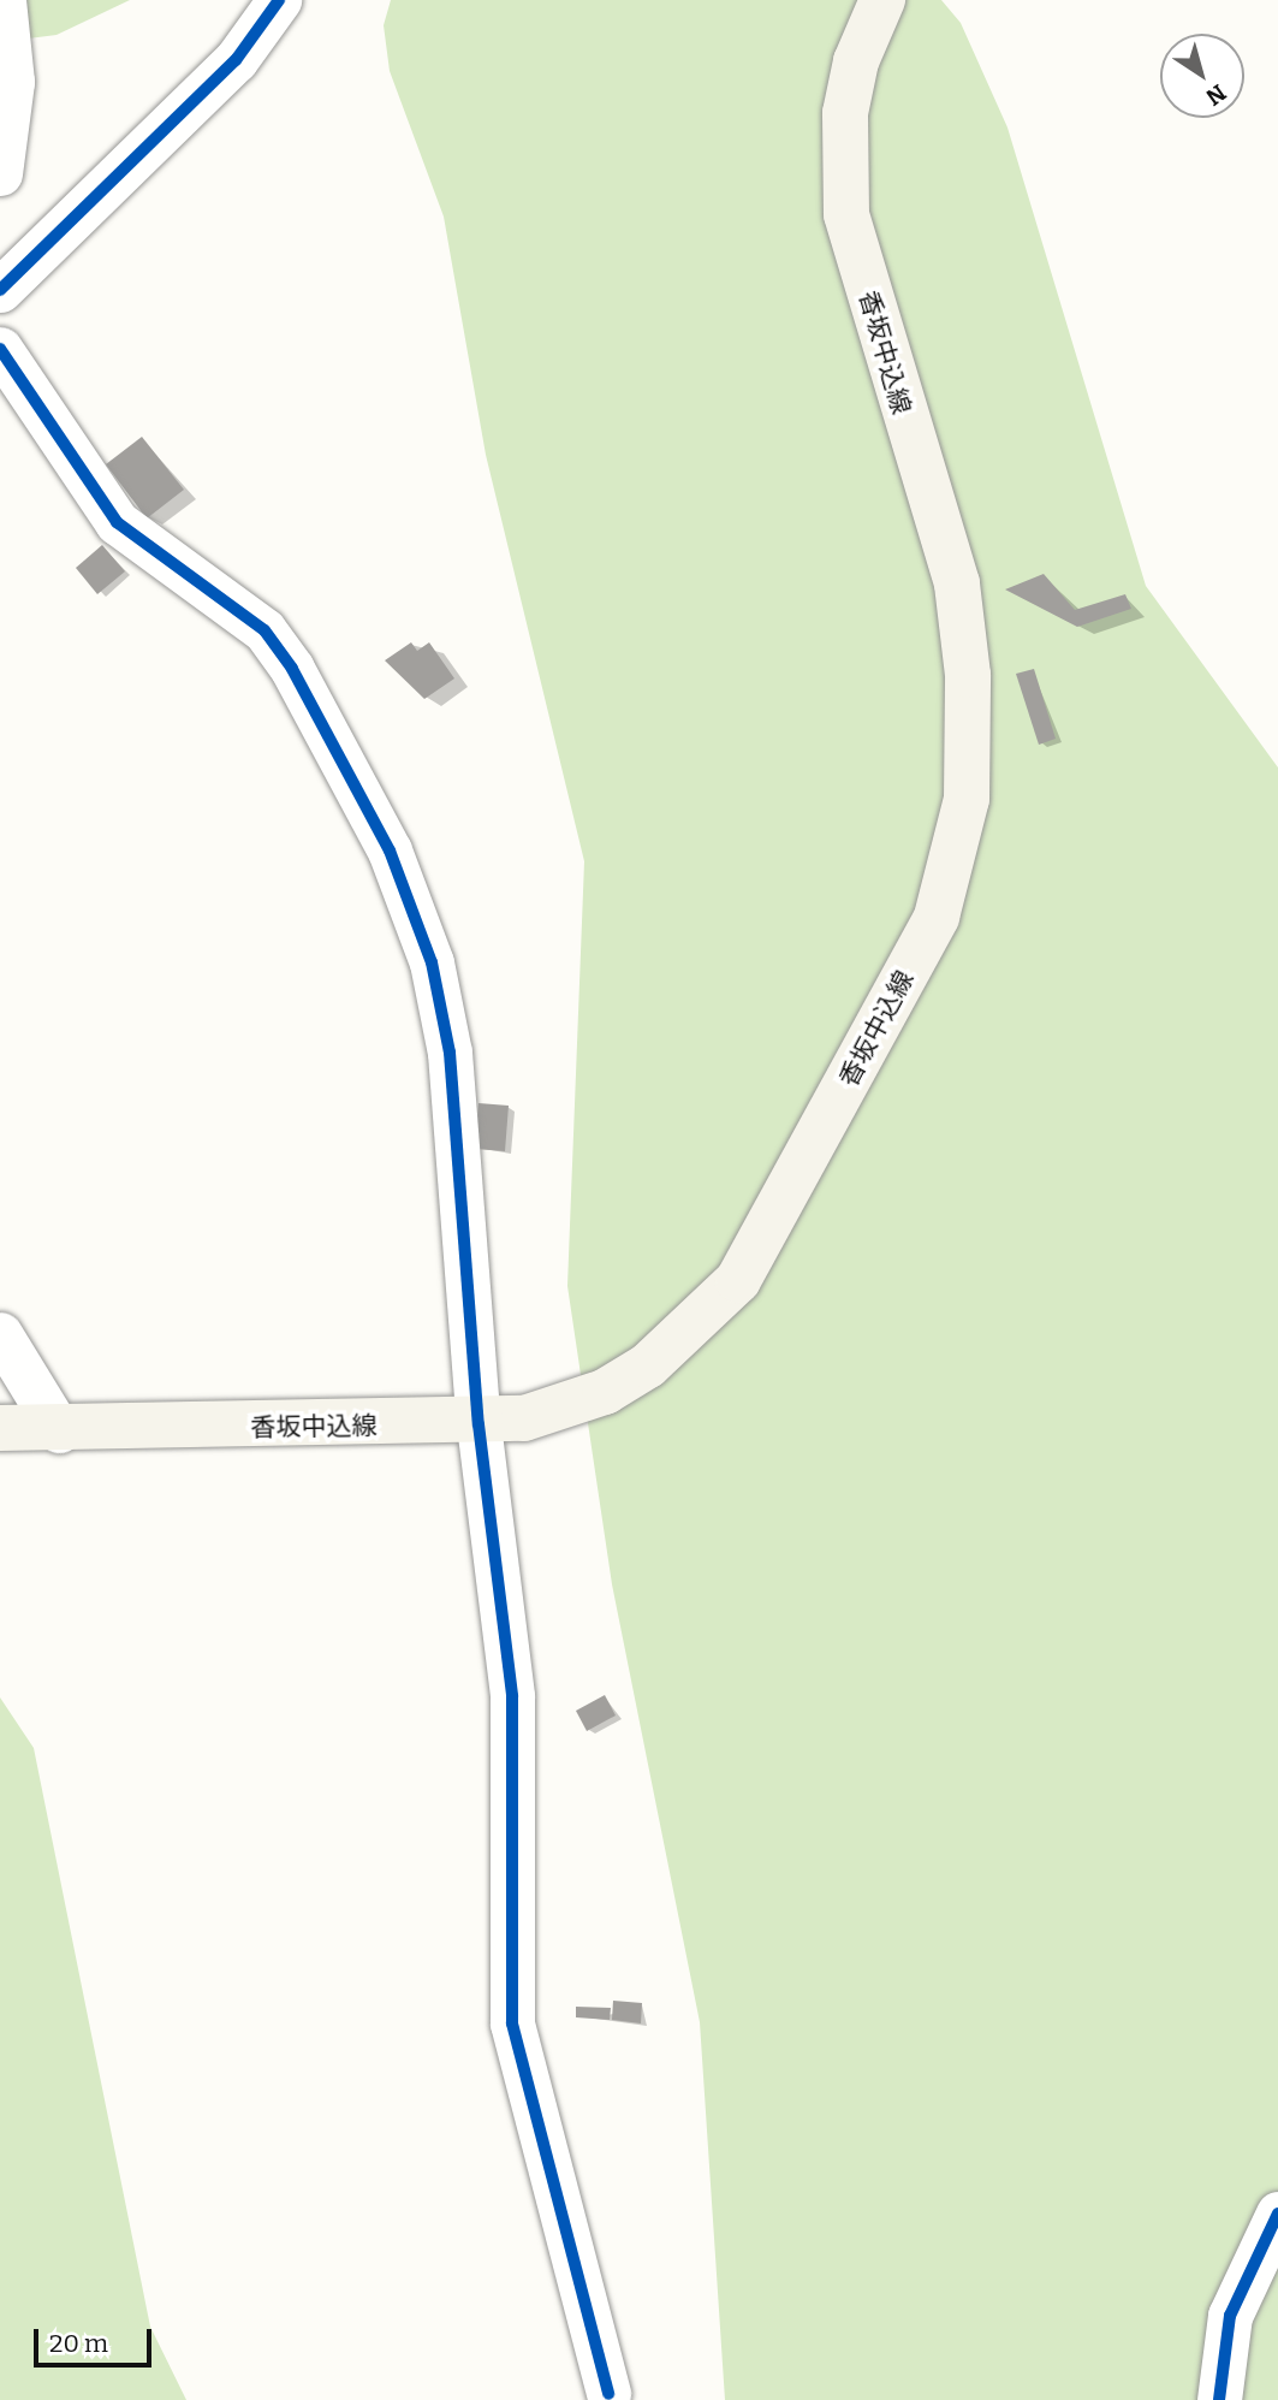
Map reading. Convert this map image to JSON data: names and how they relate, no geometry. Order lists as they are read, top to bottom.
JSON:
{
  "streets": {
    "main road": ["香坂中込線"]
  },
  "scale_bar": "20 m",
  "north": "bottom right"
}
